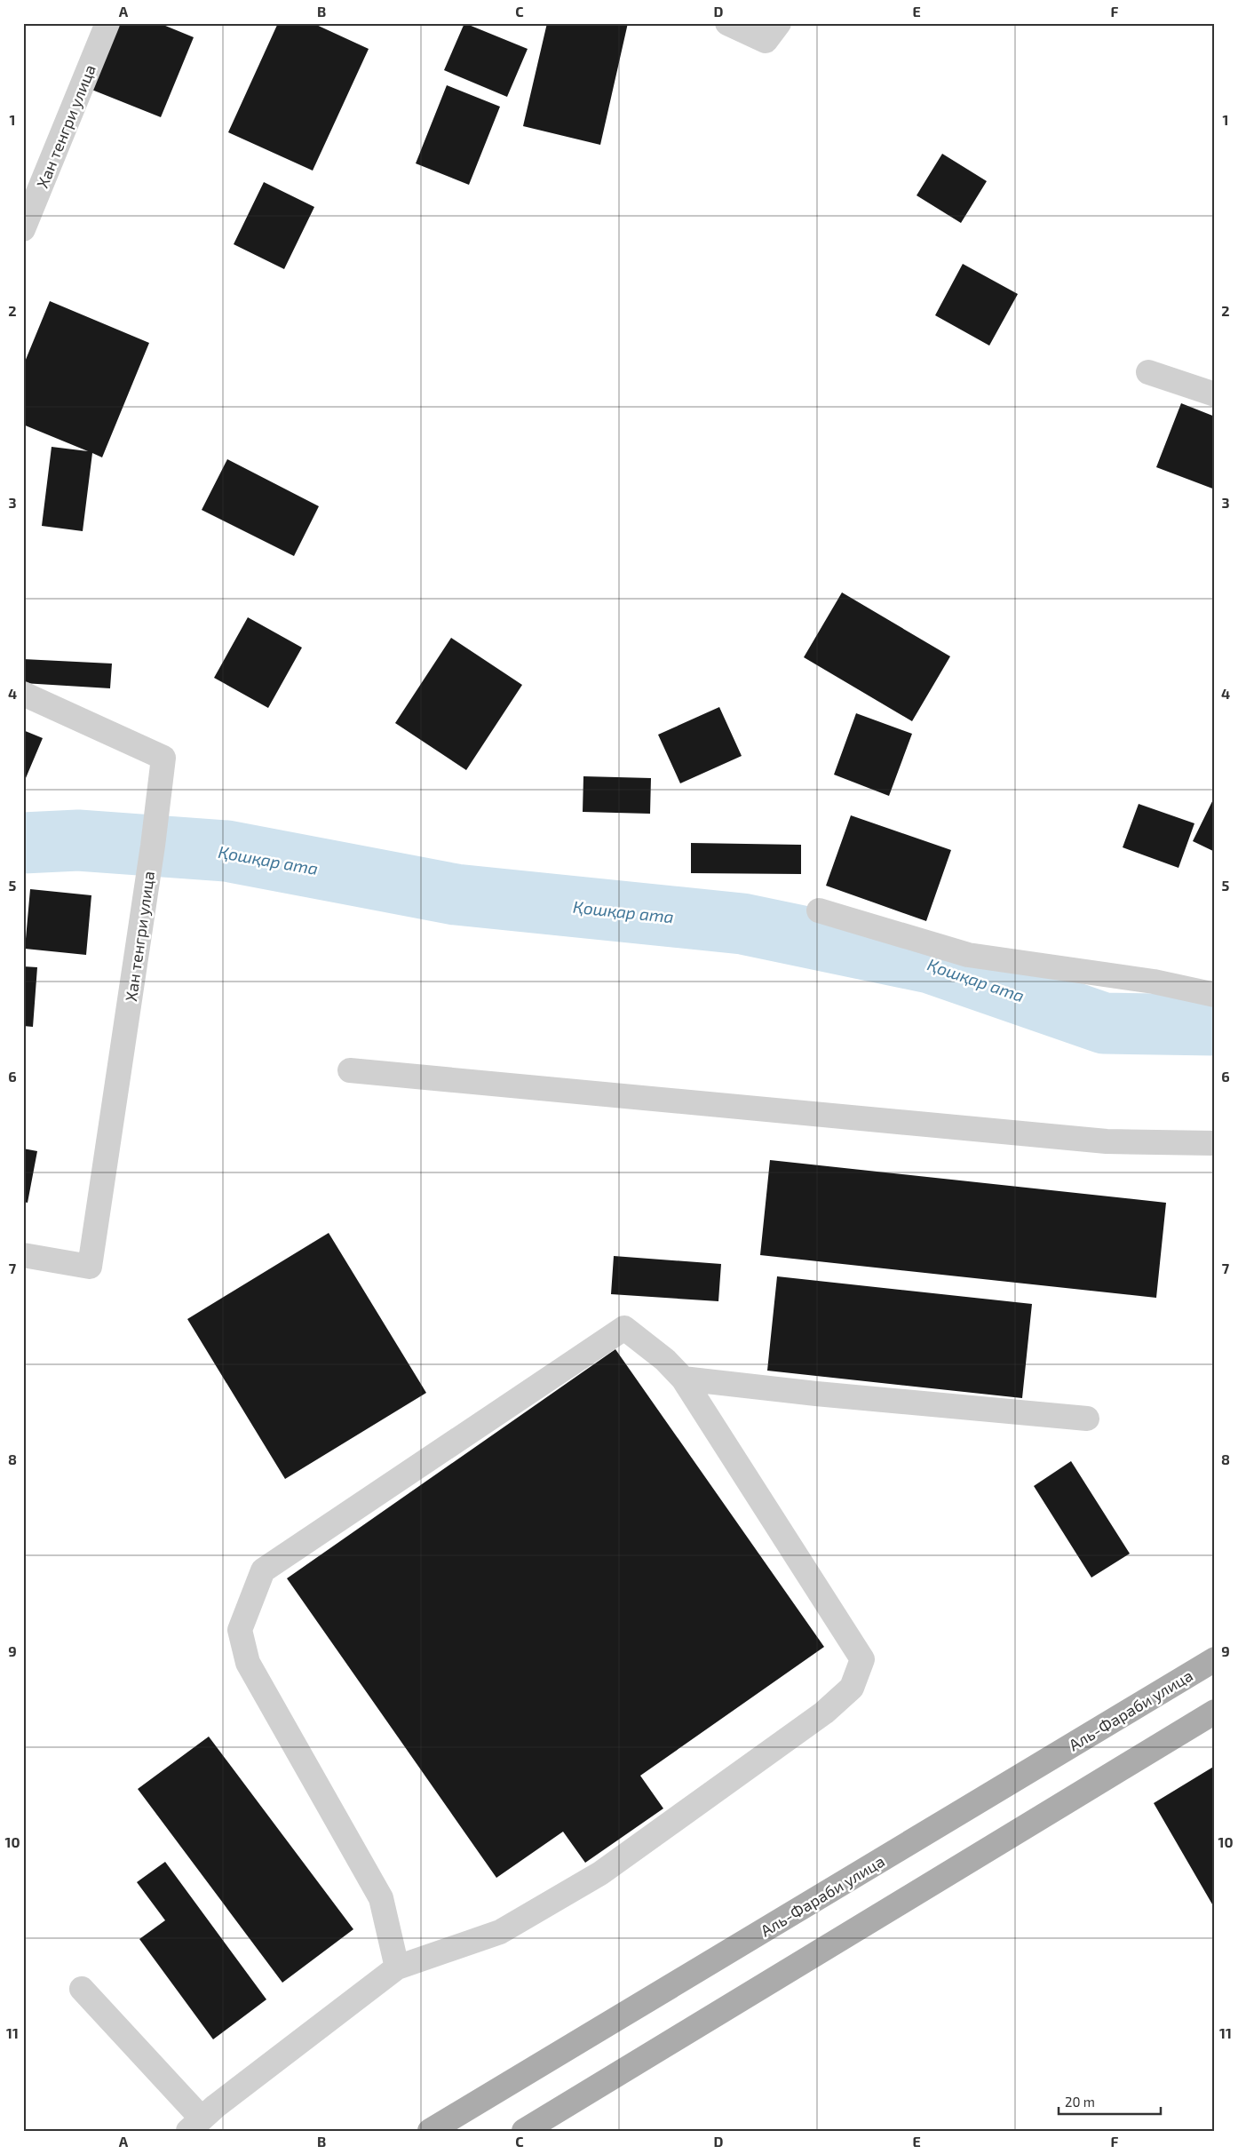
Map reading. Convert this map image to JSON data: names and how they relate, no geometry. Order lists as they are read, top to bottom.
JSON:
{
  "streets": {
    "main road": ["Аль-Фараби улица"],
    "street": ["Хан тенгри улица"]
  },
  "water": ["Қошқар ата"],
  "scale_bar": "20 m",
  "grid": {
    "columns": [
      "A",
      "B",
      "C",
      "D",
      "E",
      "F"
    ],
    "rows": [
      "1",
      "2",
      "3",
      "4",
      "5",
      "6",
      "7",
      "8",
      "9",
      "10",
      "11"
    ]
  }
}
